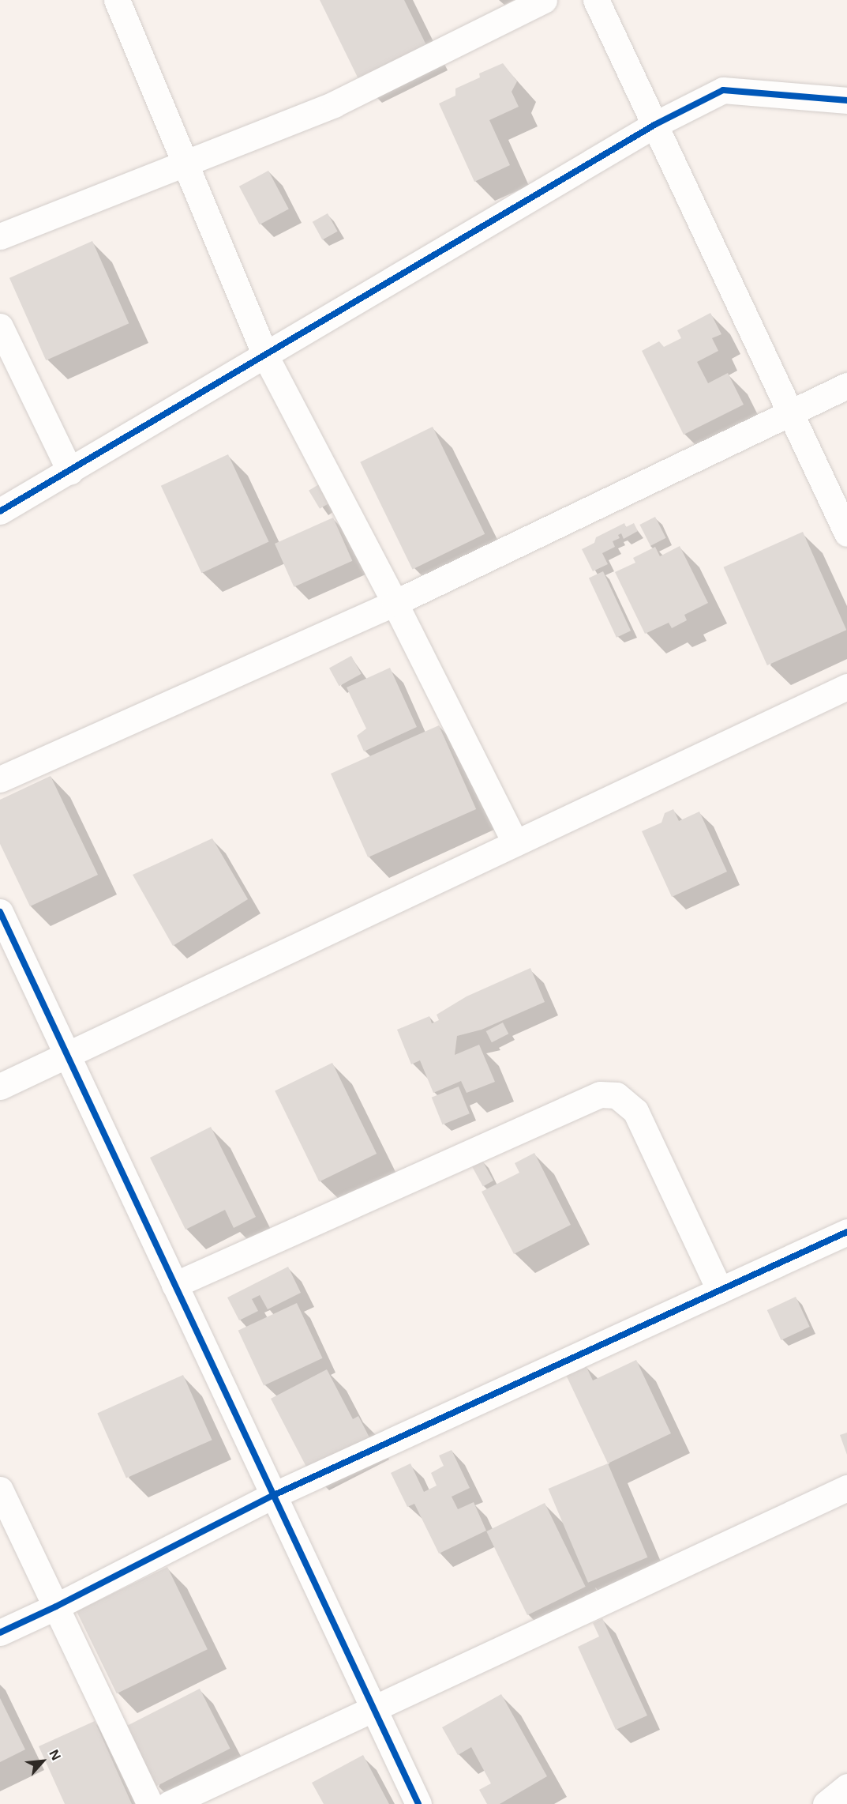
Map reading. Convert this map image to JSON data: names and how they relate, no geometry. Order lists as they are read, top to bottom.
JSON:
{
  "north": "top right"
}
